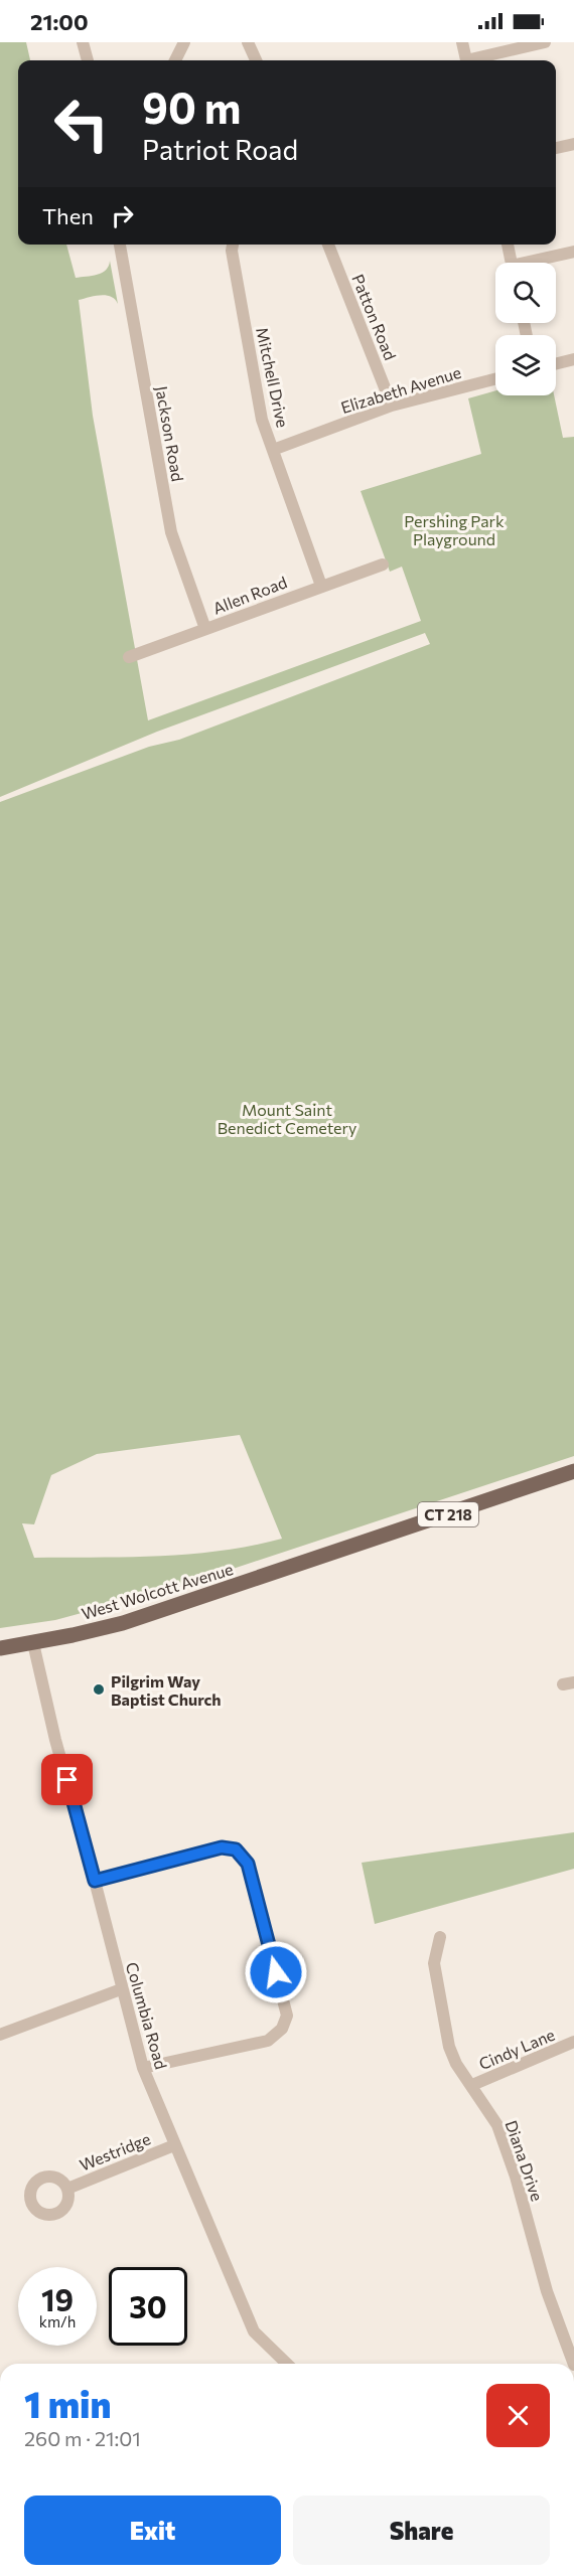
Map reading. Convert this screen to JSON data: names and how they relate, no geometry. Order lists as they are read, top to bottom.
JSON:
{
  "streets": {
    "main road": ["CT 218", "West Wolcott Avenue"],
    "street": [
      "Patton Road",
      "Mitchell Drive",
      "Elizabeth Avenue",
      "Jackson Road",
      "Allen Road",
      "Columbia Road",
      "Cindy Lane",
      "Westridge",
      "Diana Drive"
    ]
  },
  "crossings": [
    ["Patton Road", "Elizabeth Avenue"],
    ["Mitchell Drive", "Elizabeth Avenue"],
    ["Mitchell Drive", "Allen Road"],
    ["Jackson Road", "Allen Road"],
    ["West Wolcott Avenue", "Columbia Road"],
    ["Columbia Road", "Westridge"],
    ["Cindy Lane", "Diana Drive"]
  ],
  "parks": ["Pershing Park Playground", "Mount Saint Benedict Cemetery"],
  "places": ["Pilgrim Way Baptist Church"],
  "page": {
    "status": "21:00",
    "turn": ["90 m", "Patriot Road"],
    "then": "Then",
    "speed": "19 km/h",
    "limit": "30",
    "heading": ["1 min", "260 m · 21:01"],
    "buttons": ["Exit", "Share"]
  }
}
